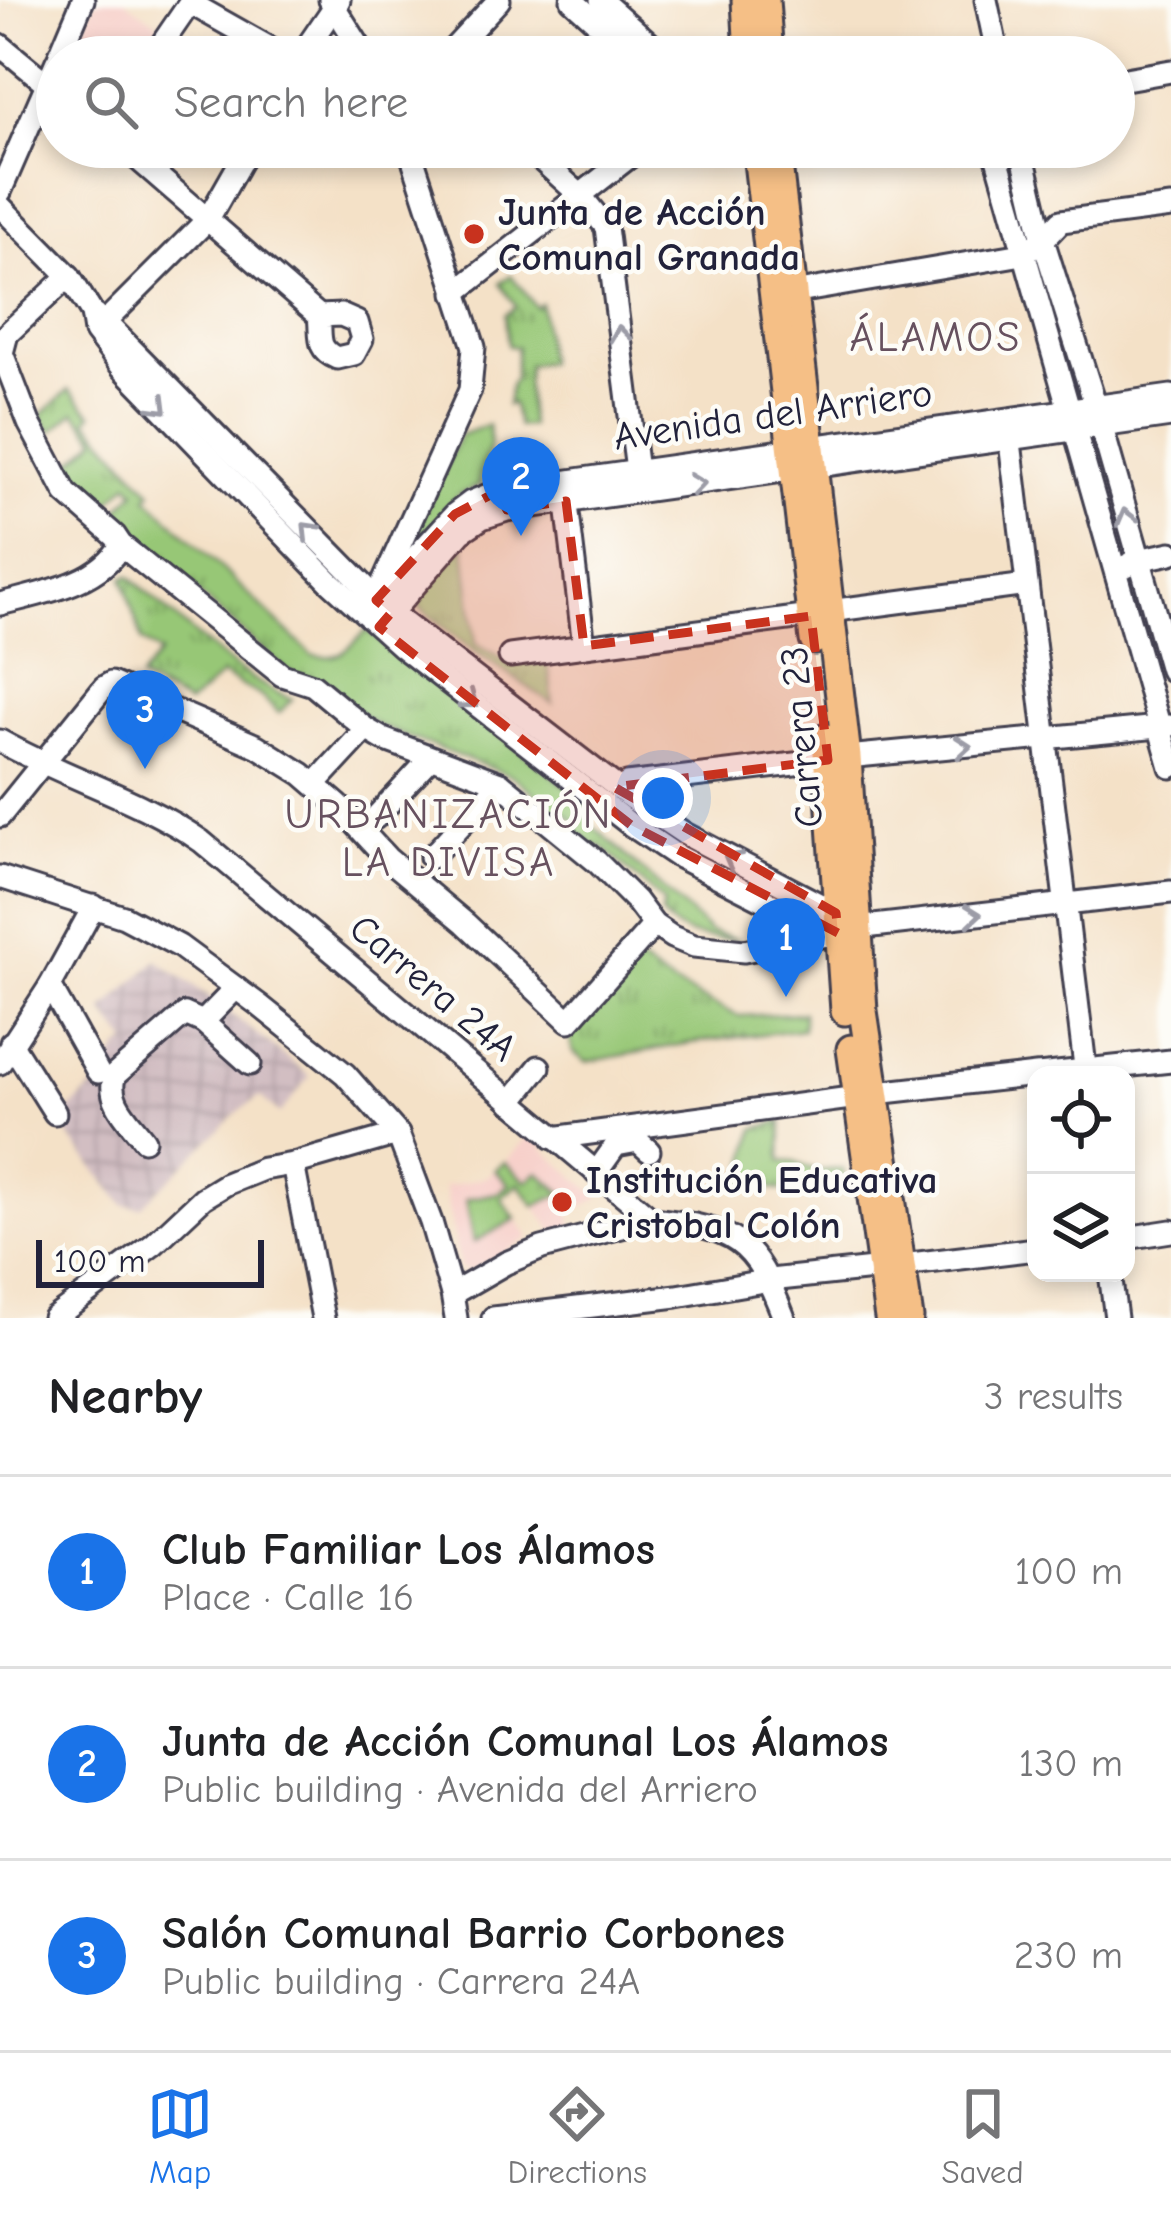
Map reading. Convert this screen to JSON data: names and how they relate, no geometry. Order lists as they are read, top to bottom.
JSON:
{
  "streets": {
    "main road": ["Carrera 23"],
    "street": ["Avenida del Arriero", "Carrera 24A"]
  },
  "crossings": [
    ["Avenida del Arriero", "Carrera 23"]
  ],
  "districts": ["ÁLAMOS", "URBANIZACIÓN LA DIVISA"],
  "places": ["Junta de Acción Comunal Granada", "Institución Educativa Cristobal Colón"],
  "scale_bar": "100 m",
  "page": {
    "search": "Search here",
    "pins": ["2", "3", "1"],
    "scale": "100 m",
    "heading": ["Nearby", "3 results"],
    "list": [
      {
        "mark": "1",
        "name": "Club Familiar Los Álamos",
        "note": "Place · Calle 16",
        "value": "100 m"
      },
      {
        "mark": "2",
        "name": "Junta de Acción Comunal Los Álamos",
        "note": "Public building · Avenida del Arriero",
        "value": "130 m"
      },
      {
        "mark": "3",
        "name": "Salón Comunal Barrio Corbones",
        "note": "Public building · Carrera 24A",
        "value": "230 m"
      }
    ],
    "nav": ["Map", "Directions", "Saved"]
  }
}
